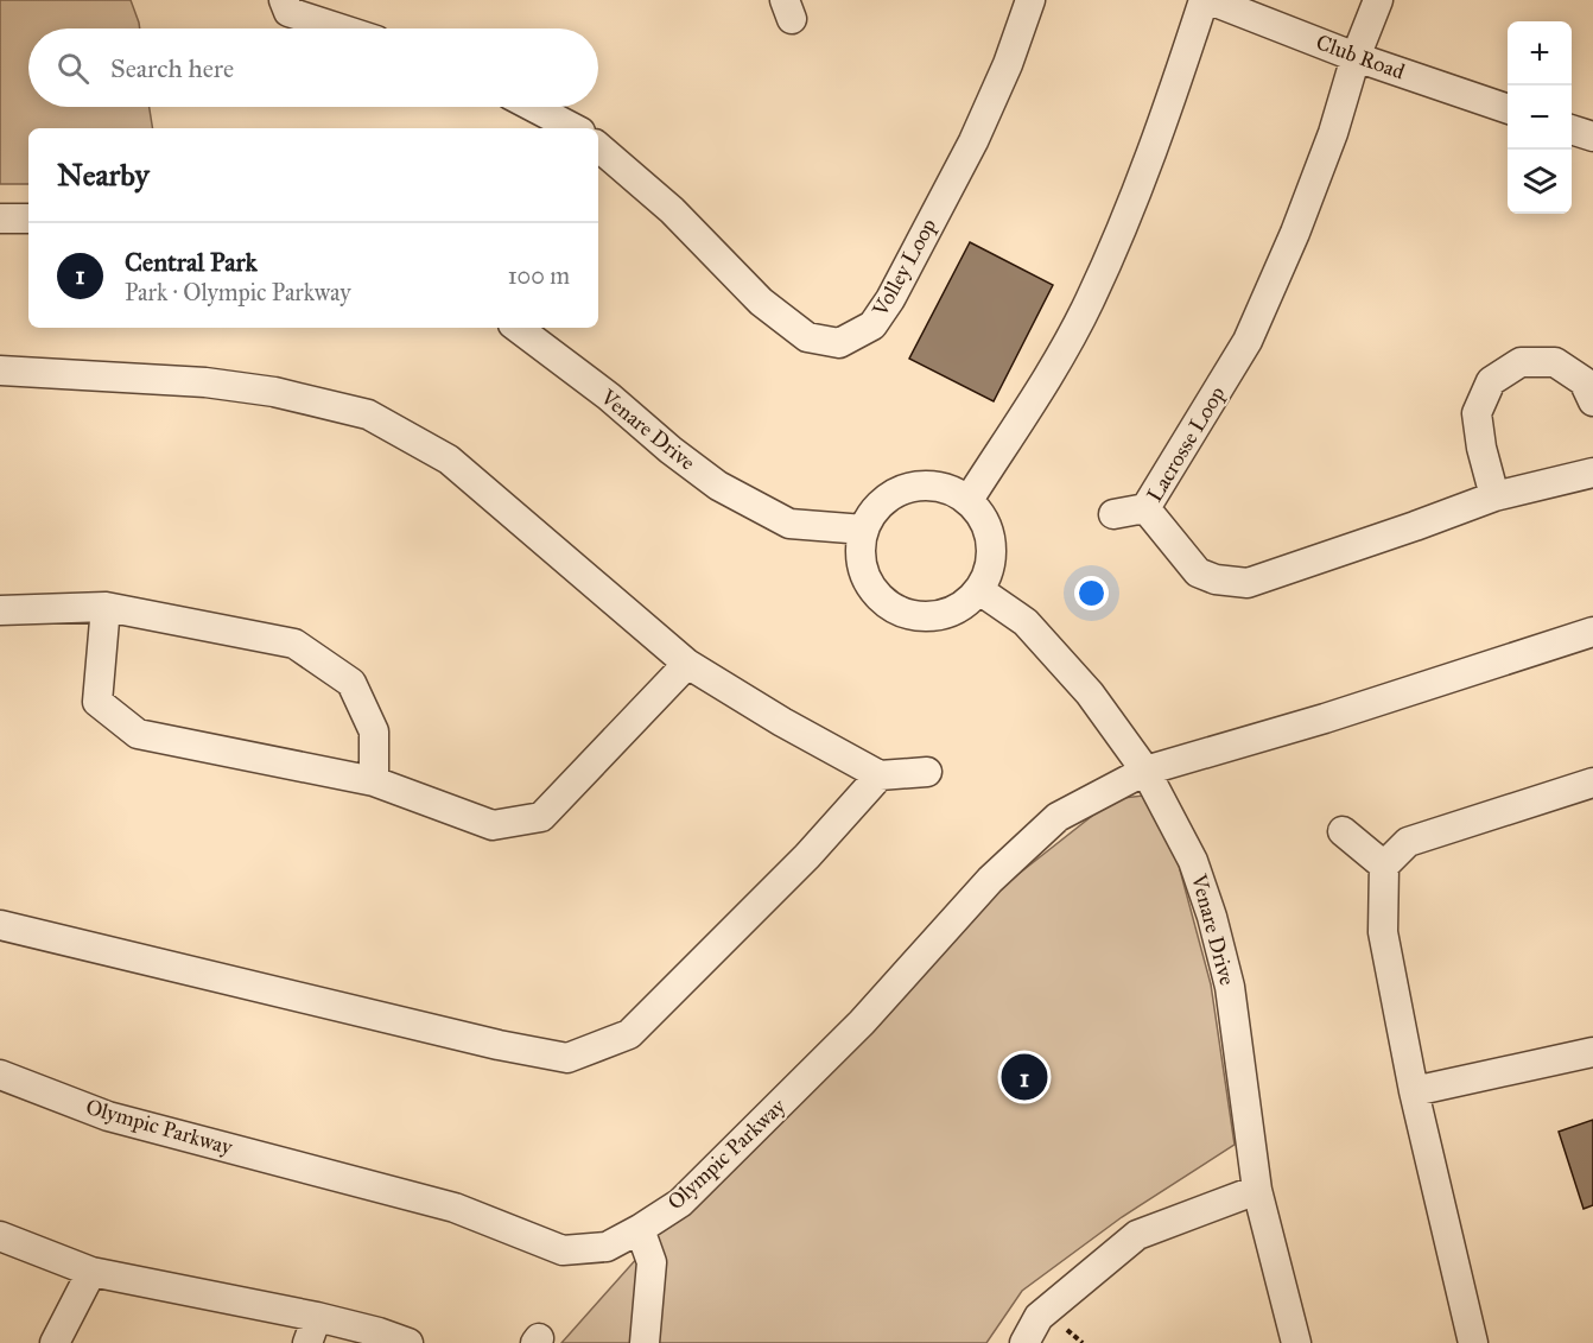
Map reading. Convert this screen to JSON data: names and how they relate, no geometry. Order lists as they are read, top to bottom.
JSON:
{
  "streets": {
    "street": [
      "Club Road",
      "Volley Loop",
      "Venare Drive",
      "Lacrosse Loop",
      "Olympic Parkway"
    ]
  },
  "crossings": [
    ["Club Road", "Lacrosse Loop"],
    ["Venare Drive", "Olympic Parkway"]
  ],
  "page": {
    "map_buttons": ["+", "−"],
    "search": "Search here",
    "heading": "Nearby",
    "list": [
      {
        "mark": "1",
        "name": "Central Park",
        "note": "Park · Olympic Parkway",
        "value": "100 m"
      }
    ],
    "pins": "1"
  }
}
